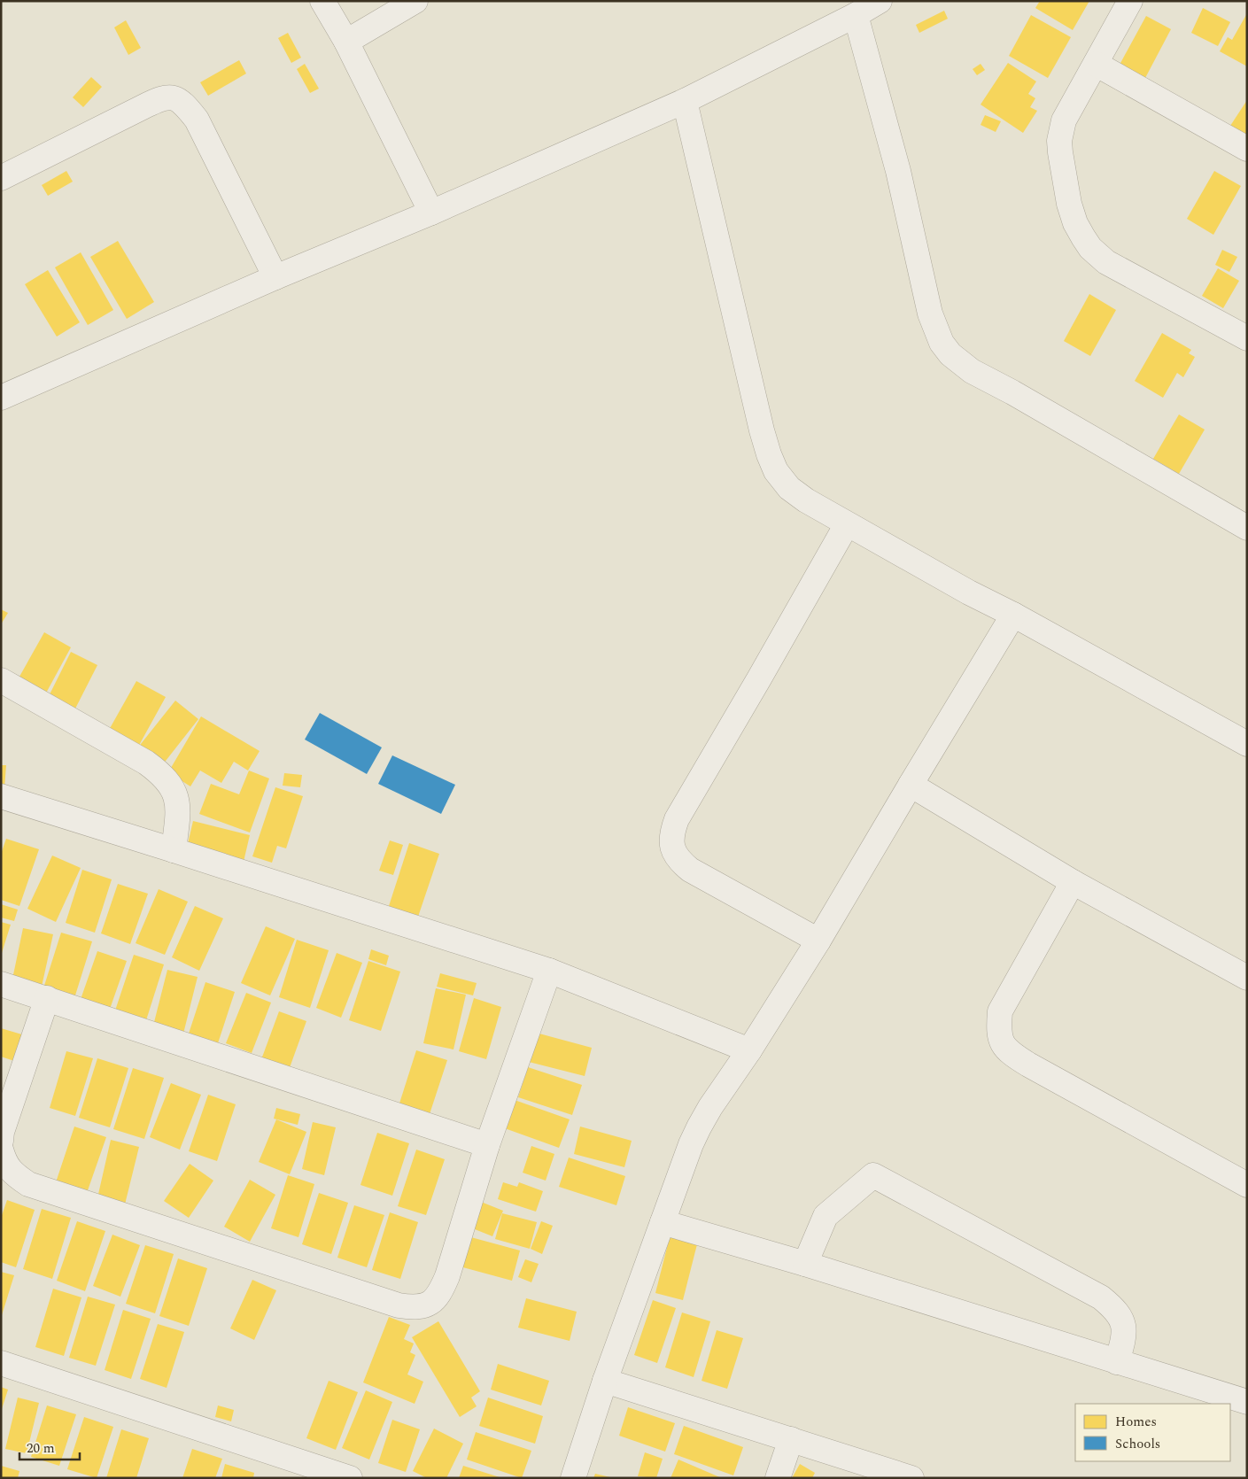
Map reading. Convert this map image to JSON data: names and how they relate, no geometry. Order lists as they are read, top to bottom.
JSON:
{
  "legend": ["Homes", "Schools"],
  "scale_bar": "20 m"
}
